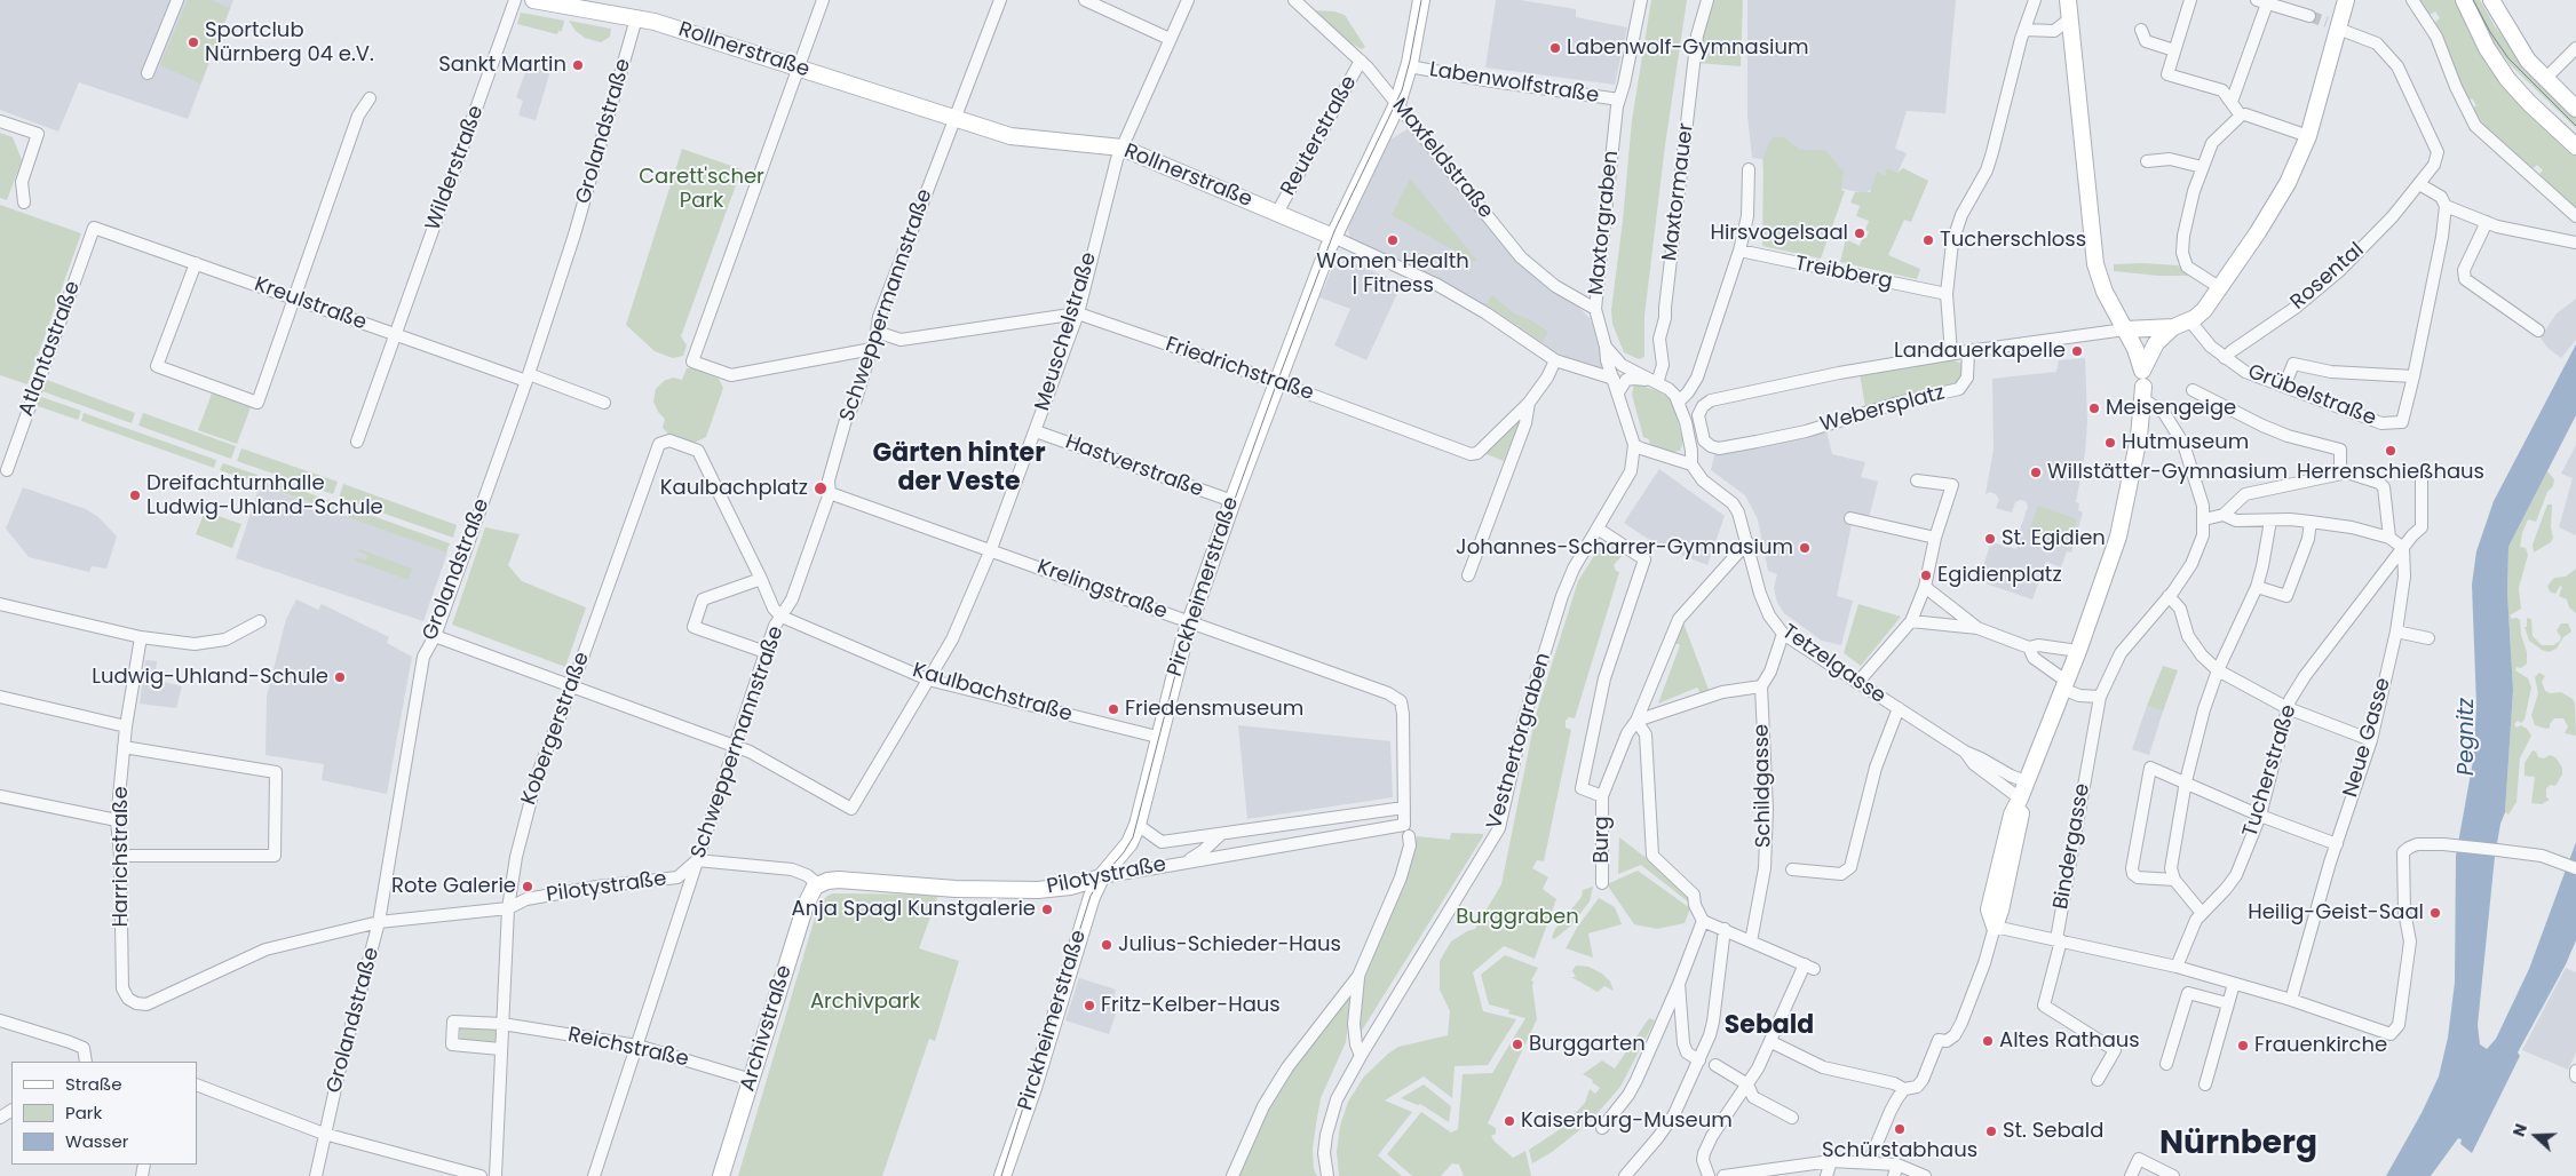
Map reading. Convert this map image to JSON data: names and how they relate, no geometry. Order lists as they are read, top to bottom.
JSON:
{
  "streets": {
    "street": [
      "Rollnerstraße",
      "Labenwolfstraße",
      "Grolandstraße",
      "Reuterstraße",
      "Maxfeldstraße",
      "Wilderstraße",
      "Maxtormauer",
      "Maxtorgraben",
      "Treibberg",
      "Rosental",
      "Kreulstraße",
      "Schweppermannstraße",
      "Meuschelstraße",
      "Atlantastraße",
      "Friedrichstraße",
      "Grübelstraße",
      "Webersplatz",
      "Hastverstraße",
      "Pirckheimerstraße",
      "Krelingstraße",
      "Tetzelgasse",
      "Kaulbachstraße",
      "Kobergerstraße",
      "Neue Gasse",
      "Vestnertorgraben",
      "Tucherstraße",
      "Schildgasse",
      "Burg",
      "Bindergasse",
      "Harrichstraße",
      "Pilotystraße",
      "Archivstraße",
      "Reichstraße"
    ]
  },
  "crossings": [
    ["Rollnerstraße", "Grolandstraße"],
    ["Rollnerstraße", "Reuterstraße"],
    ["Rollnerstraße", "Maxtorgraben"],
    ["Rollnerstraße", "Schweppermannstraße"],
    ["Rollnerstraße", "Meuschelstraße"],
    ["Rollnerstraße", "Friedrichstraße"],
    ["Rollnerstraße", "Pirckheimerstraße"],
    ["Labenwolfstraße", "Maxtorgraben"],
    ["Labenwolfstraße", "Pirckheimerstraße"],
    ["Grolandstraße", "Kreulstraße"],
    ["Grolandstraße", "Pilotystraße"],
    ["Reuterstraße", "Maxfeldstraße"],
    ["Maxfeldstraße", "Maxtorgraben"],
    ["Maxfeldstraße", "Pirckheimerstraße"],
    ["Wilderstraße", "Kreulstraße"],
    ["Maxtorgraben", "Vestnertorgraben"],
    ["Rosental", "Grübelstraße"],
    ["Kreulstraße", "Atlantastraße"],
    ["Schweppermannstraße", "Meuschelstraße"],
    ["Schweppermannstraße", "Friedrichstraße"],
    ["Schweppermannstraße", "Krelingstraße"],
    ["Schweppermannstraße", "Kaulbachstraße"],
    ["Schweppermannstraße", "Pilotystraße"],
    ["Schweppermannstraße", "Reichstraße"],
    ["Meuschelstraße", "Friedrichstraße"],
    ["Meuschelstraße", "Hastverstraße"],
    ["Meuschelstraße", "Krelingstraße"],
    ["Meuschelstraße", "Kaulbachstraße"],
    ["Friedrichstraße", "Pirckheimerstraße"],
    ["Hastverstraße", "Pirckheimerstraße"],
    ["Pirckheimerstraße", "Krelingstraße"],
    ["Pirckheimerstraße", "Kaulbachstraße"],
    ["Pirckheimerstraße", "Pilotystraße"],
    ["Krelingstraße", "Pilotystraße"],
    ["Tetzelgasse", "Schildgasse"],
    ["Kobergerstraße", "Pilotystraße"],
    ["Kobergerstraße", "Reichstraße"],
    ["Neue Gasse", "Tucherstraße"],
    ["Harrichstraße", "Pilotystraße"],
    ["Pilotystraße", "Archivstraße"],
    ["Archivstraße", "Reichstraße"]
  ],
  "districts": ["Gärten hinter der Veste", "Sebald", "Nürnberg"],
  "water": ["Pegnitz"],
  "parks": ["Carett'scher Park", "Burggraben", "Archivpark"],
  "places": [
    "Sportclub Nürnberg 04 e.V.",
    "Labenwolf-Gymnasium",
    "Sankt Martin",
    "Hirsvogelsaal",
    "Women Health | Fitness",
    "Tucherschloss",
    "Landauerkapelle",
    "Meisengeige",
    "Hutmuseum",
    "Herrenschießhaus",
    "Willstätter-Gymnasium",
    "Kaulbachplatz",
    "Dreifachturnhalle Ludwig-Uhland-Schule",
    "St. Egidien",
    "Johannes-Scharrer-Gymnasium",
    "Egidienplatz",
    "Ludwig-Uhland-Schule",
    "Friedensmuseum",
    "Rote Galerie",
    "Anja Spagl Kunstgalerie",
    "Heilig-Geist-Saal",
    "Julius-Schieder-Haus",
    "Fritz-Kelber-Haus",
    "Altes Rathaus",
    "Burggarten",
    "Frauenkirche",
    "Kaiserburg-Museum",
    "Schürstabhaus",
    "St. Sebald"
  ],
  "legend": ["Straße", "Park", "Wasser"],
  "north": "left"
}
